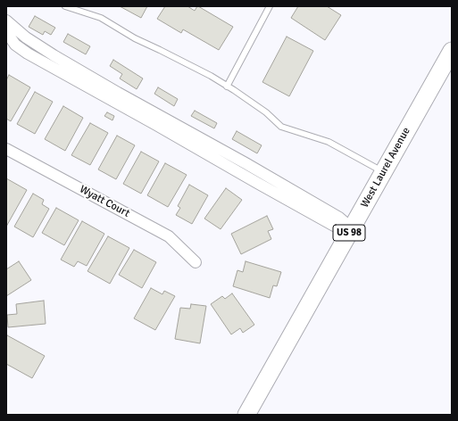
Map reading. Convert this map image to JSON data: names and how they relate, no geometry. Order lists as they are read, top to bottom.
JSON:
{
  "streets": {
    "main road": ["West Laurel Avenue", "US 98"],
    "street": ["Wyatt Court"]
  }
}
